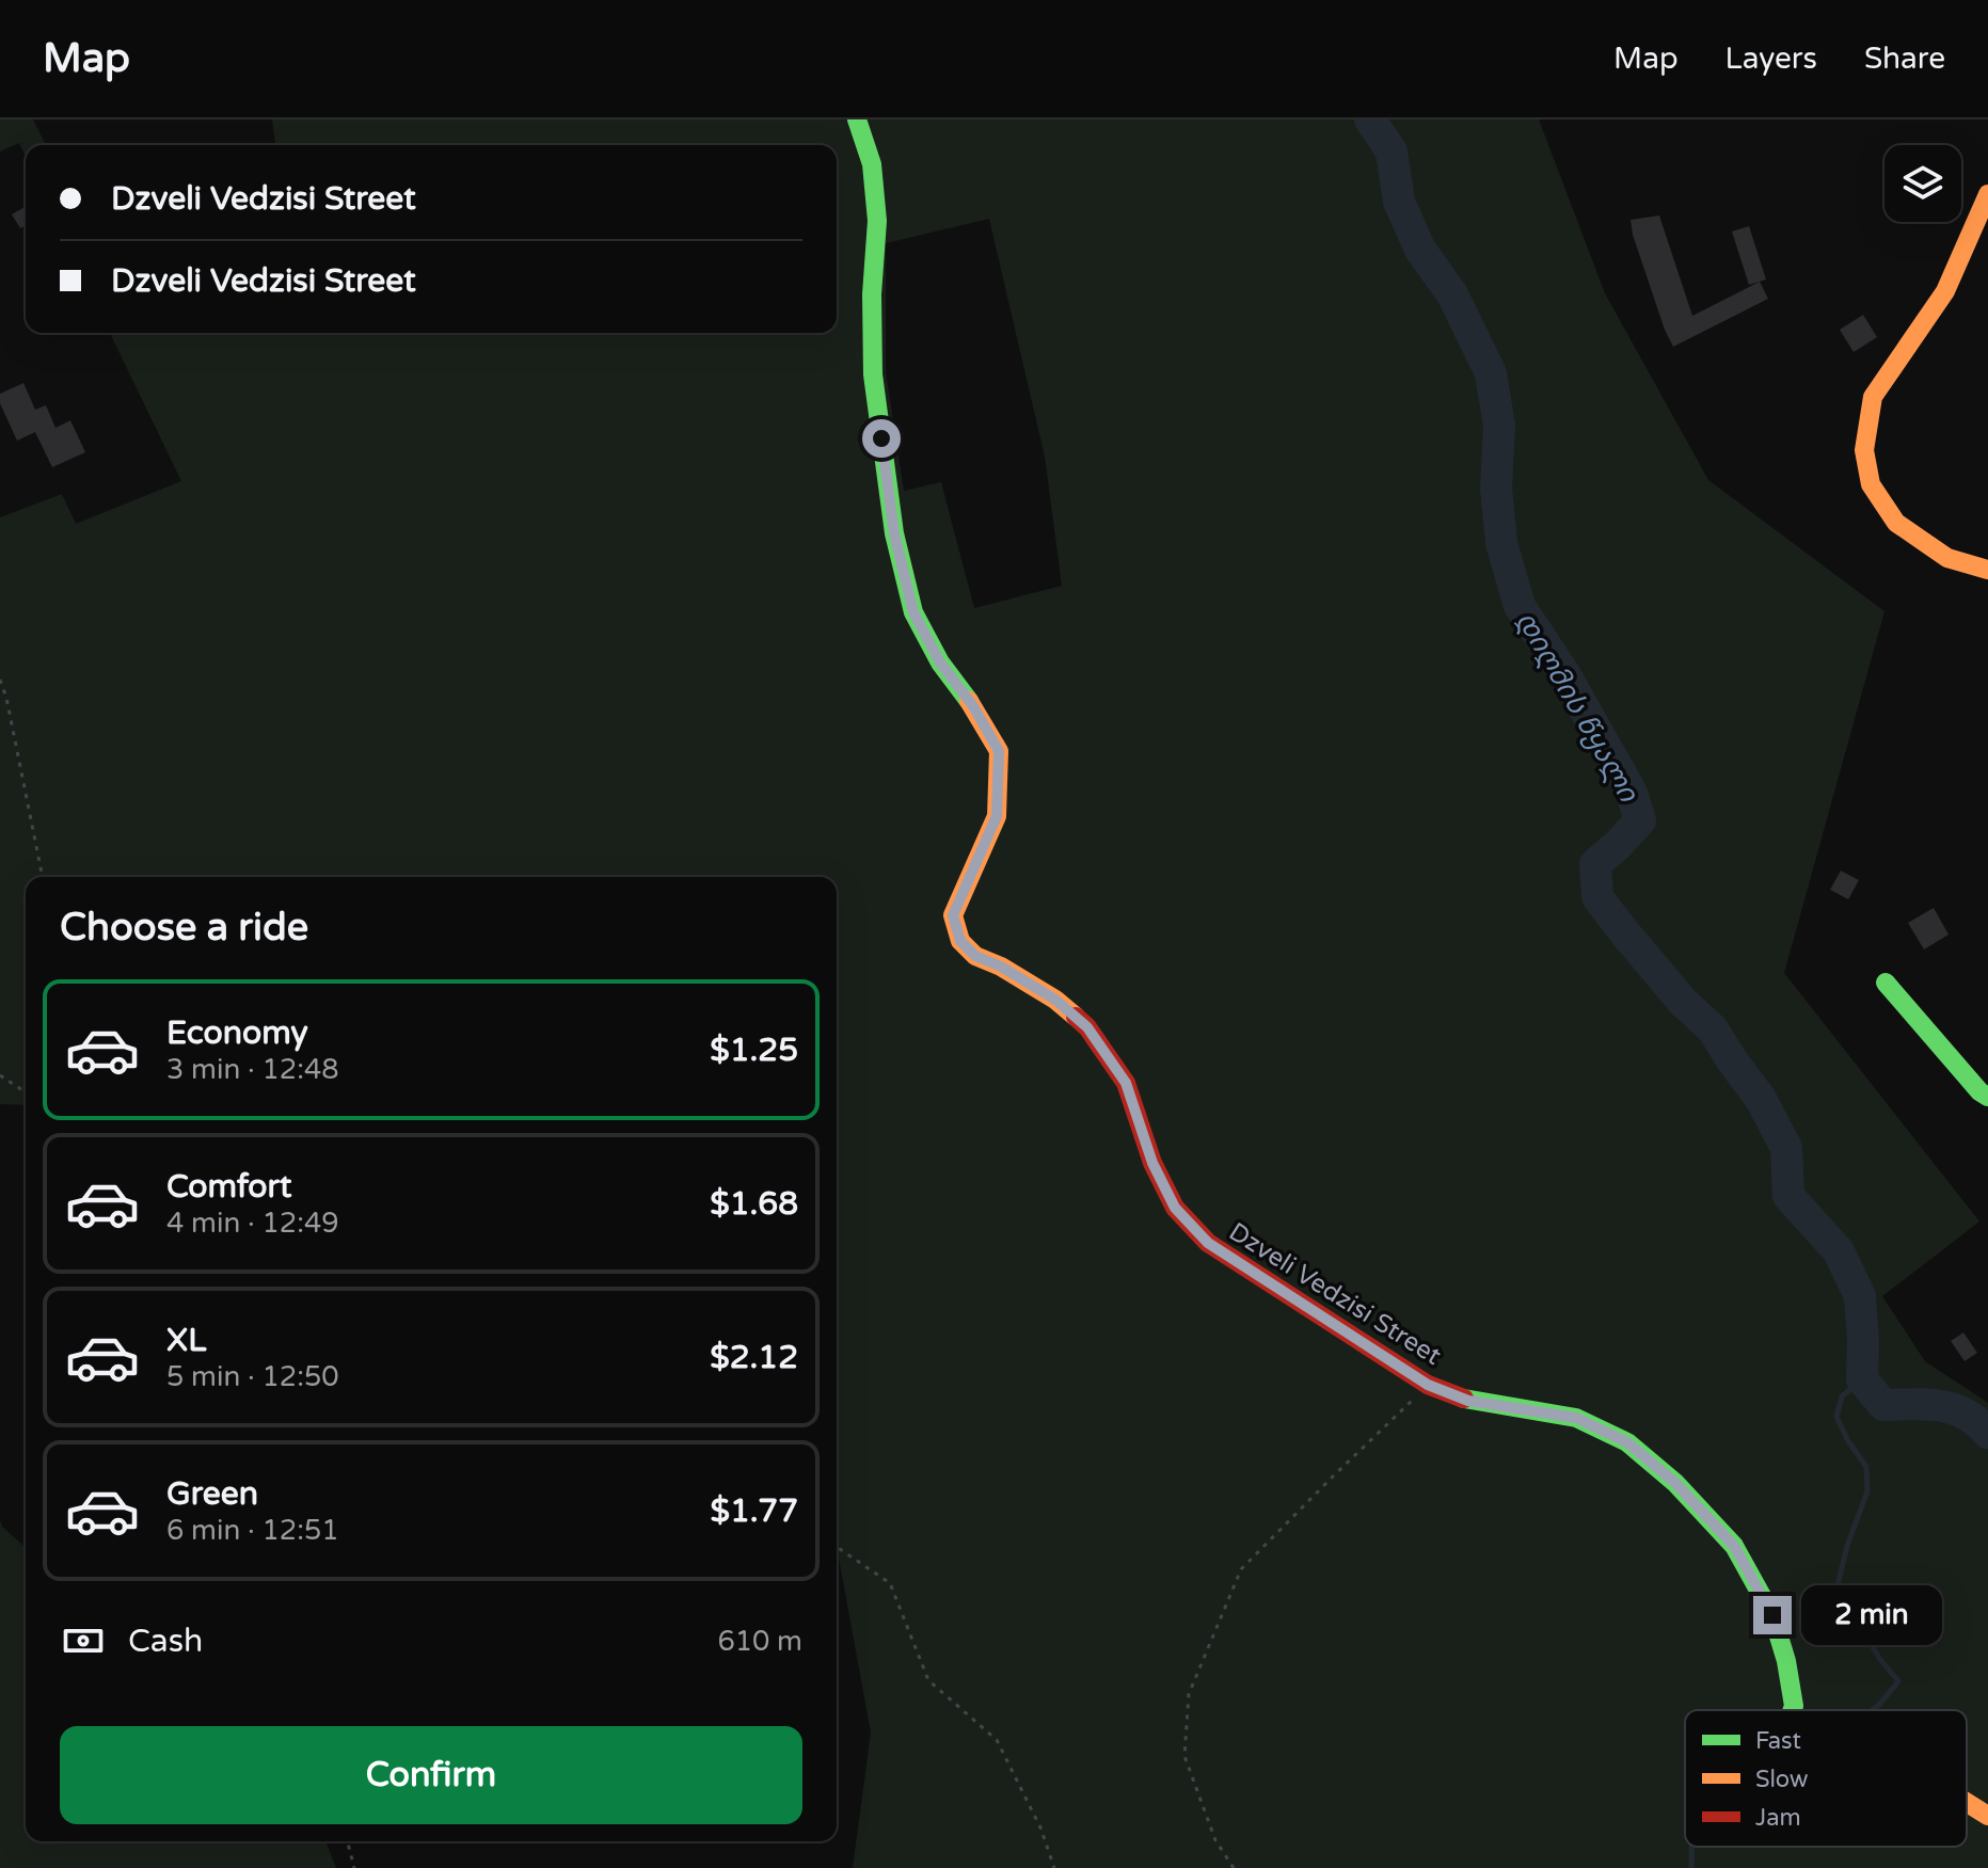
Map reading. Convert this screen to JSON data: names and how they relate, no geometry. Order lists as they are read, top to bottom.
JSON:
{
  "streets": {
    "street": ["Dzveli Vedzisi Street"]
  },
  "water": ["დიღმის წყალი"],
  "legend": ["Fast", "Slow", "Jam"],
  "page": {
    "header": "Map",
    "nav": ["Map", "Layers", "Share"],
    "banner": ["Dzveli Vedzisi Street", "Dzveli Vedzisi Street"],
    "heading": "Choose a ride",
    "list": [
      {
        "name": "Economy",
        "note": "3 min · 12:48",
        "value": "$1.25"
      },
      {
        "name": "Comfort",
        "note": "4 min · 12:49",
        "value": "$1.68"
      },
      {
        "name": "XL",
        "note": "5 min · 12:50",
        "value": "$2.12"
      },
      {
        "name": "Green",
        "note": "6 min · 12:51",
        "value": "$1.77"
      }
    ],
    "bubble": "2 min",
    "pay": ["Cash", "610 m"],
    "buttons": "Confirm"
  }
}
